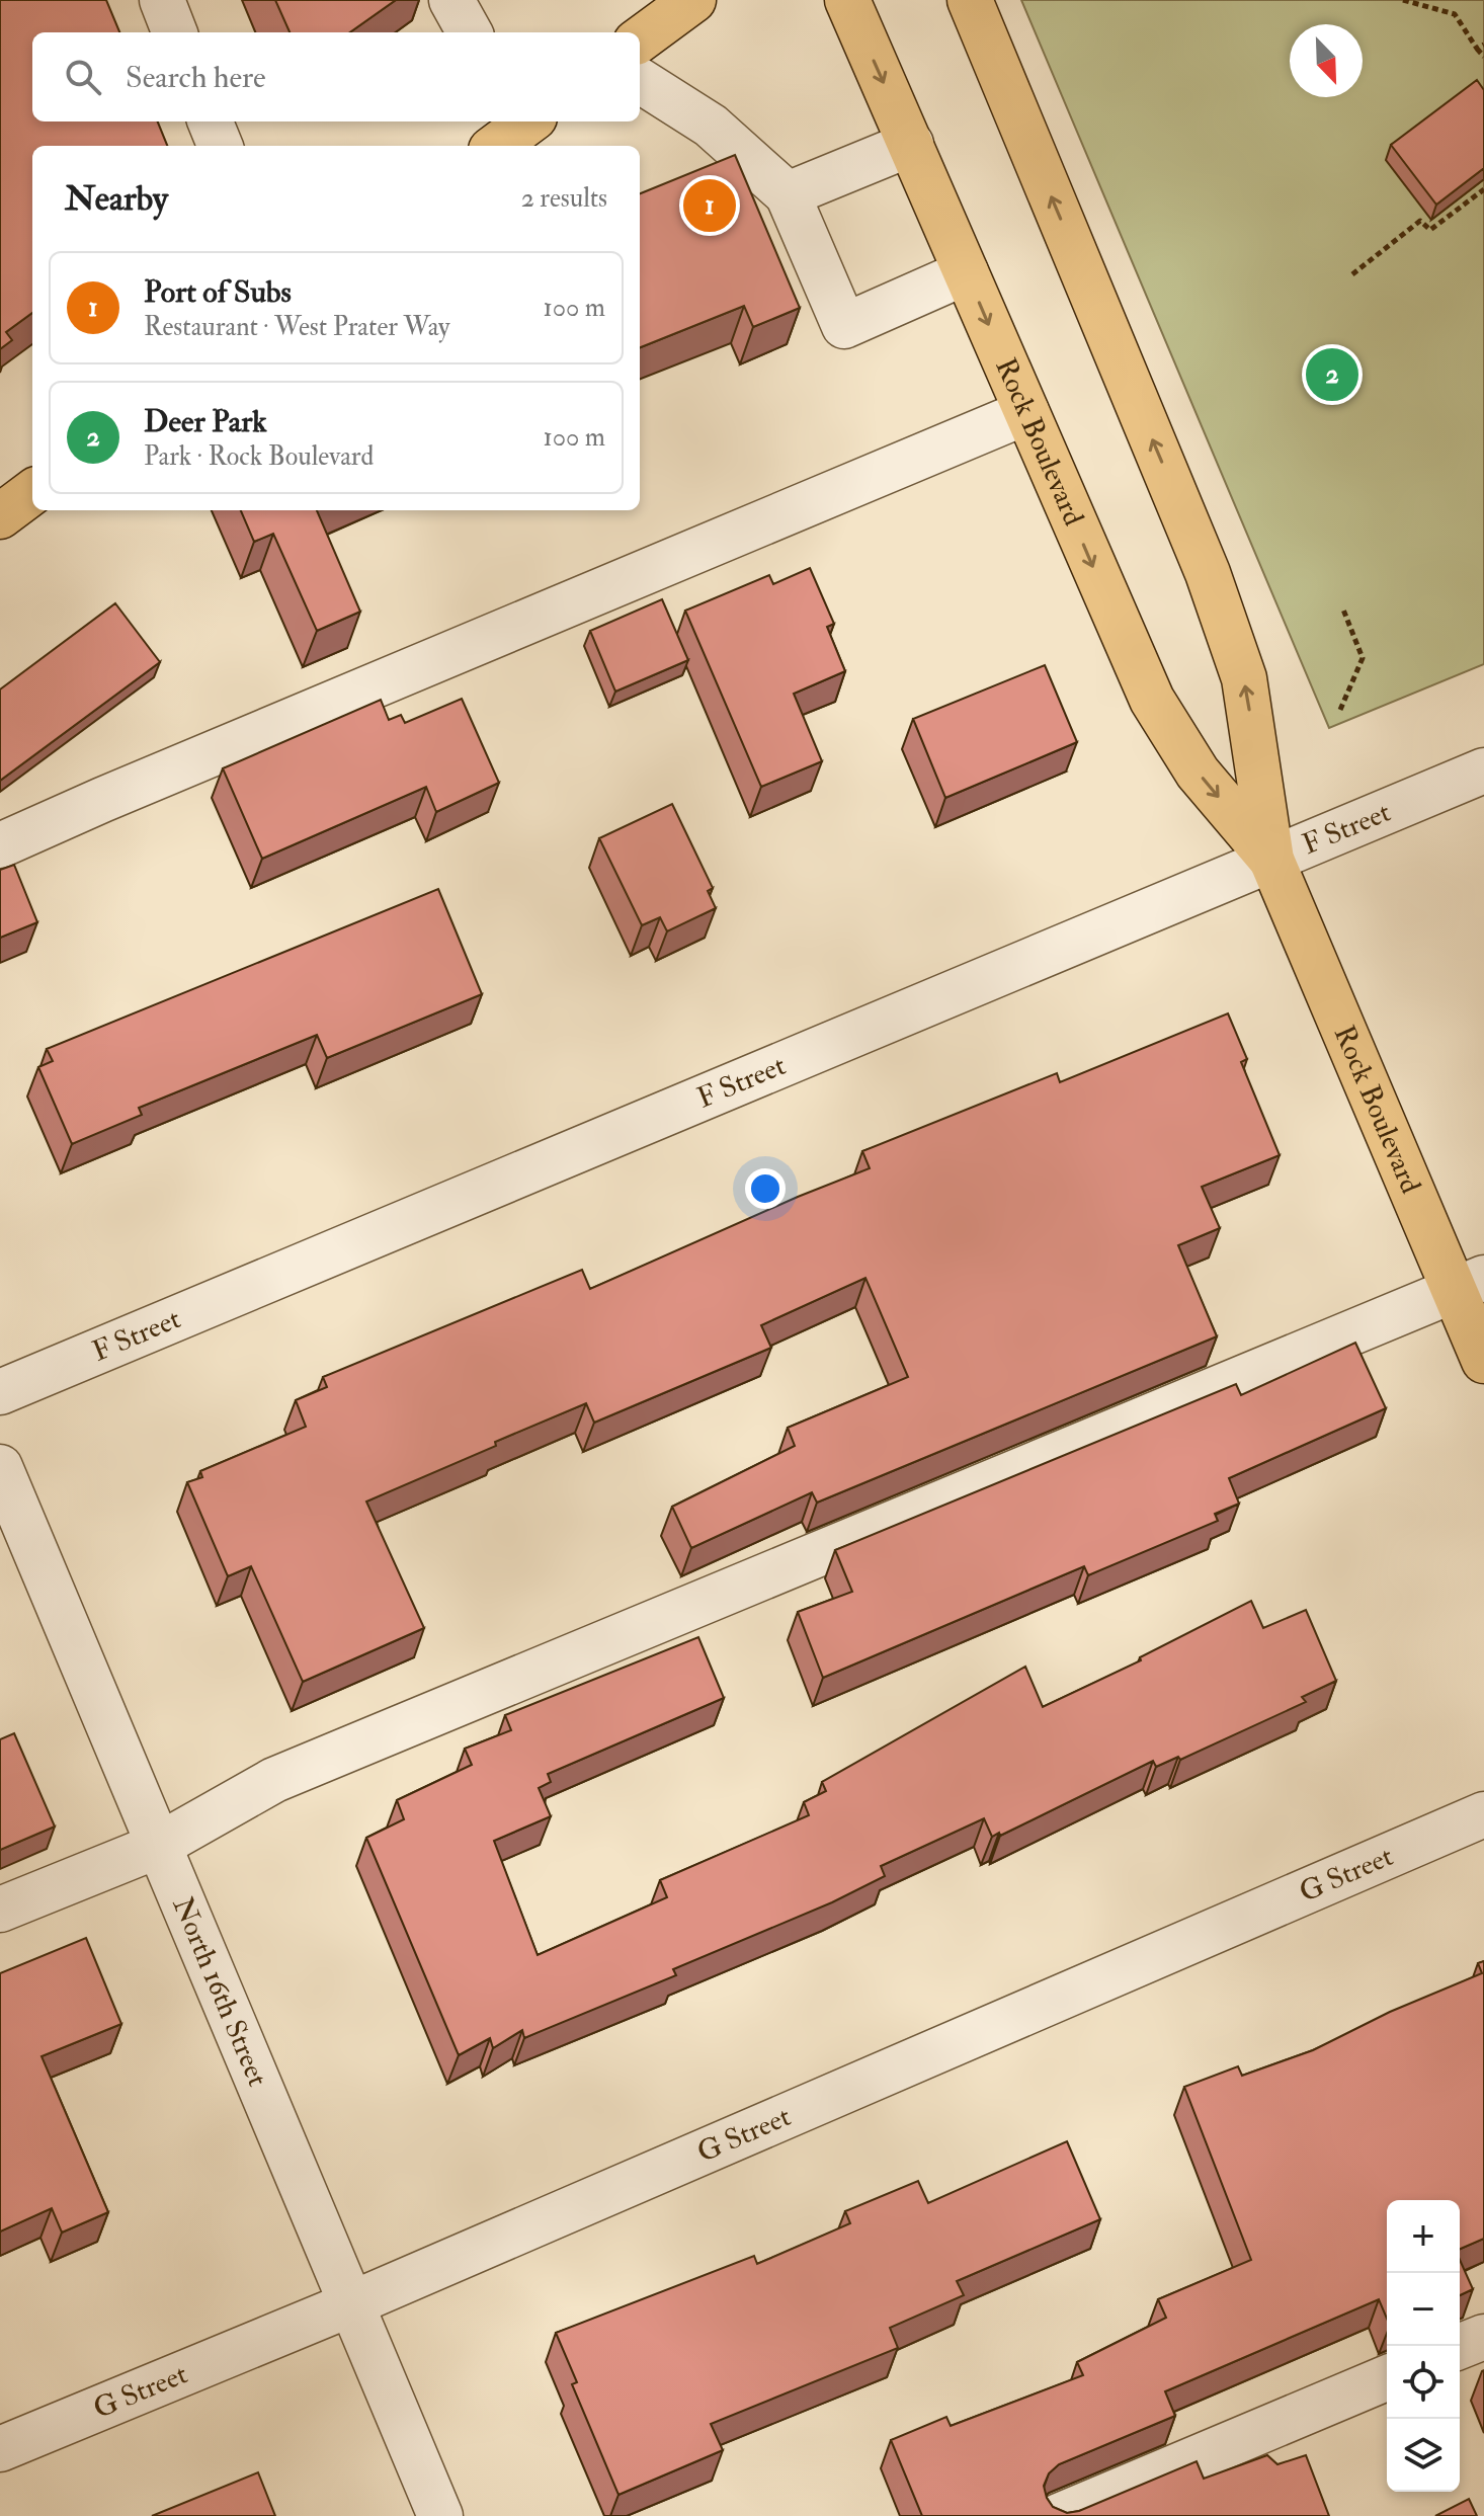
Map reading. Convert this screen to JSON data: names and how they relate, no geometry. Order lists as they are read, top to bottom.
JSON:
{
  "streets": {
    "main road": ["Rock Boulevard"],
    "street": ["F Street", "G Street", "North 16th Street"]
  },
  "crossings": [
    ["Rock Boulevard", "F Street"],
    ["G Street", "North 16th Street"]
  ],
  "north": "bottom right",
  "page": {
    "search": "Search here",
    "heading": ["Nearby", "2 results"],
    "pins": ["1", "2"],
    "list": [
      {
        "mark": "1",
        "name": "Port of Subs",
        "note": "Restaurant · West Prater Way",
        "value": "100 m"
      },
      {
        "mark": "2",
        "name": "Deer Park",
        "note": "Park · Rock Boulevard",
        "value": "100 m"
      }
    ],
    "map_buttons": ["+", "−"]
  }
}
